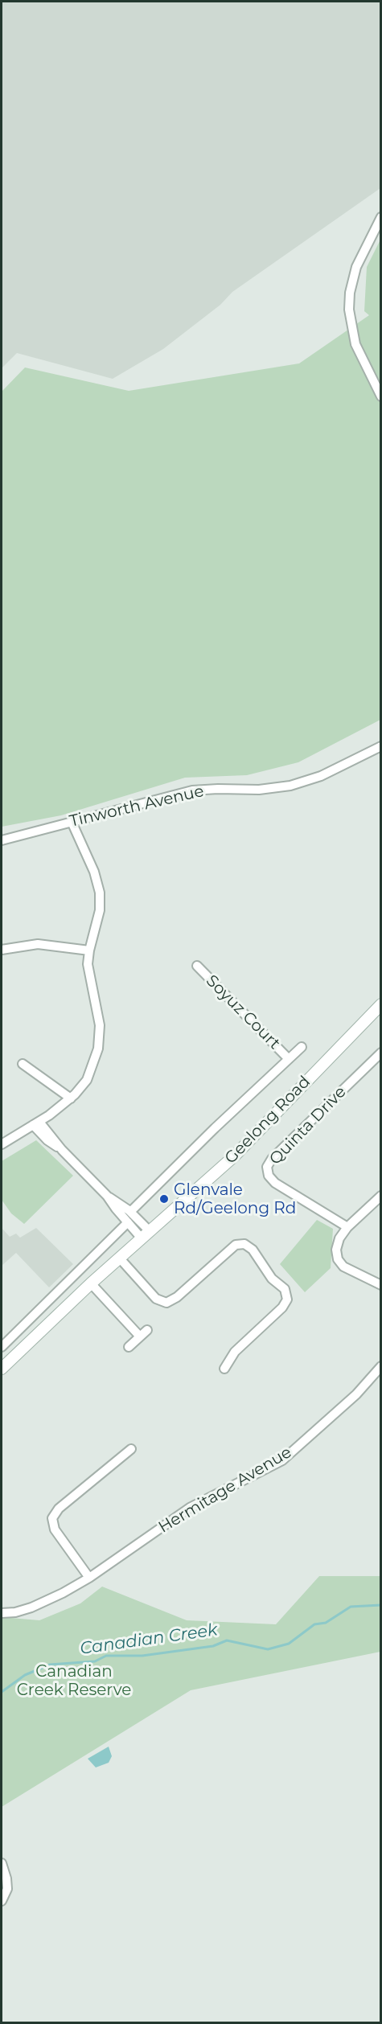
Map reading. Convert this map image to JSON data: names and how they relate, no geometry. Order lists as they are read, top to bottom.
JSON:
{
  "streets": {
    "main road": ["Geelong Road"],
    "street": [
      "Tinworth Avenue",
      "Soyuz Court",
      "Quinta Drive",
      "Hermitage Avenue"
    ]
  },
  "crossings": [
    ["Soyuz Court", "Geelong Road"]
  ],
  "water": ["Canadian Creek"],
  "parks": ["Canadian Creek Reserve"],
  "places": ["Glenvale Rd/Geelong Rd"]
}
